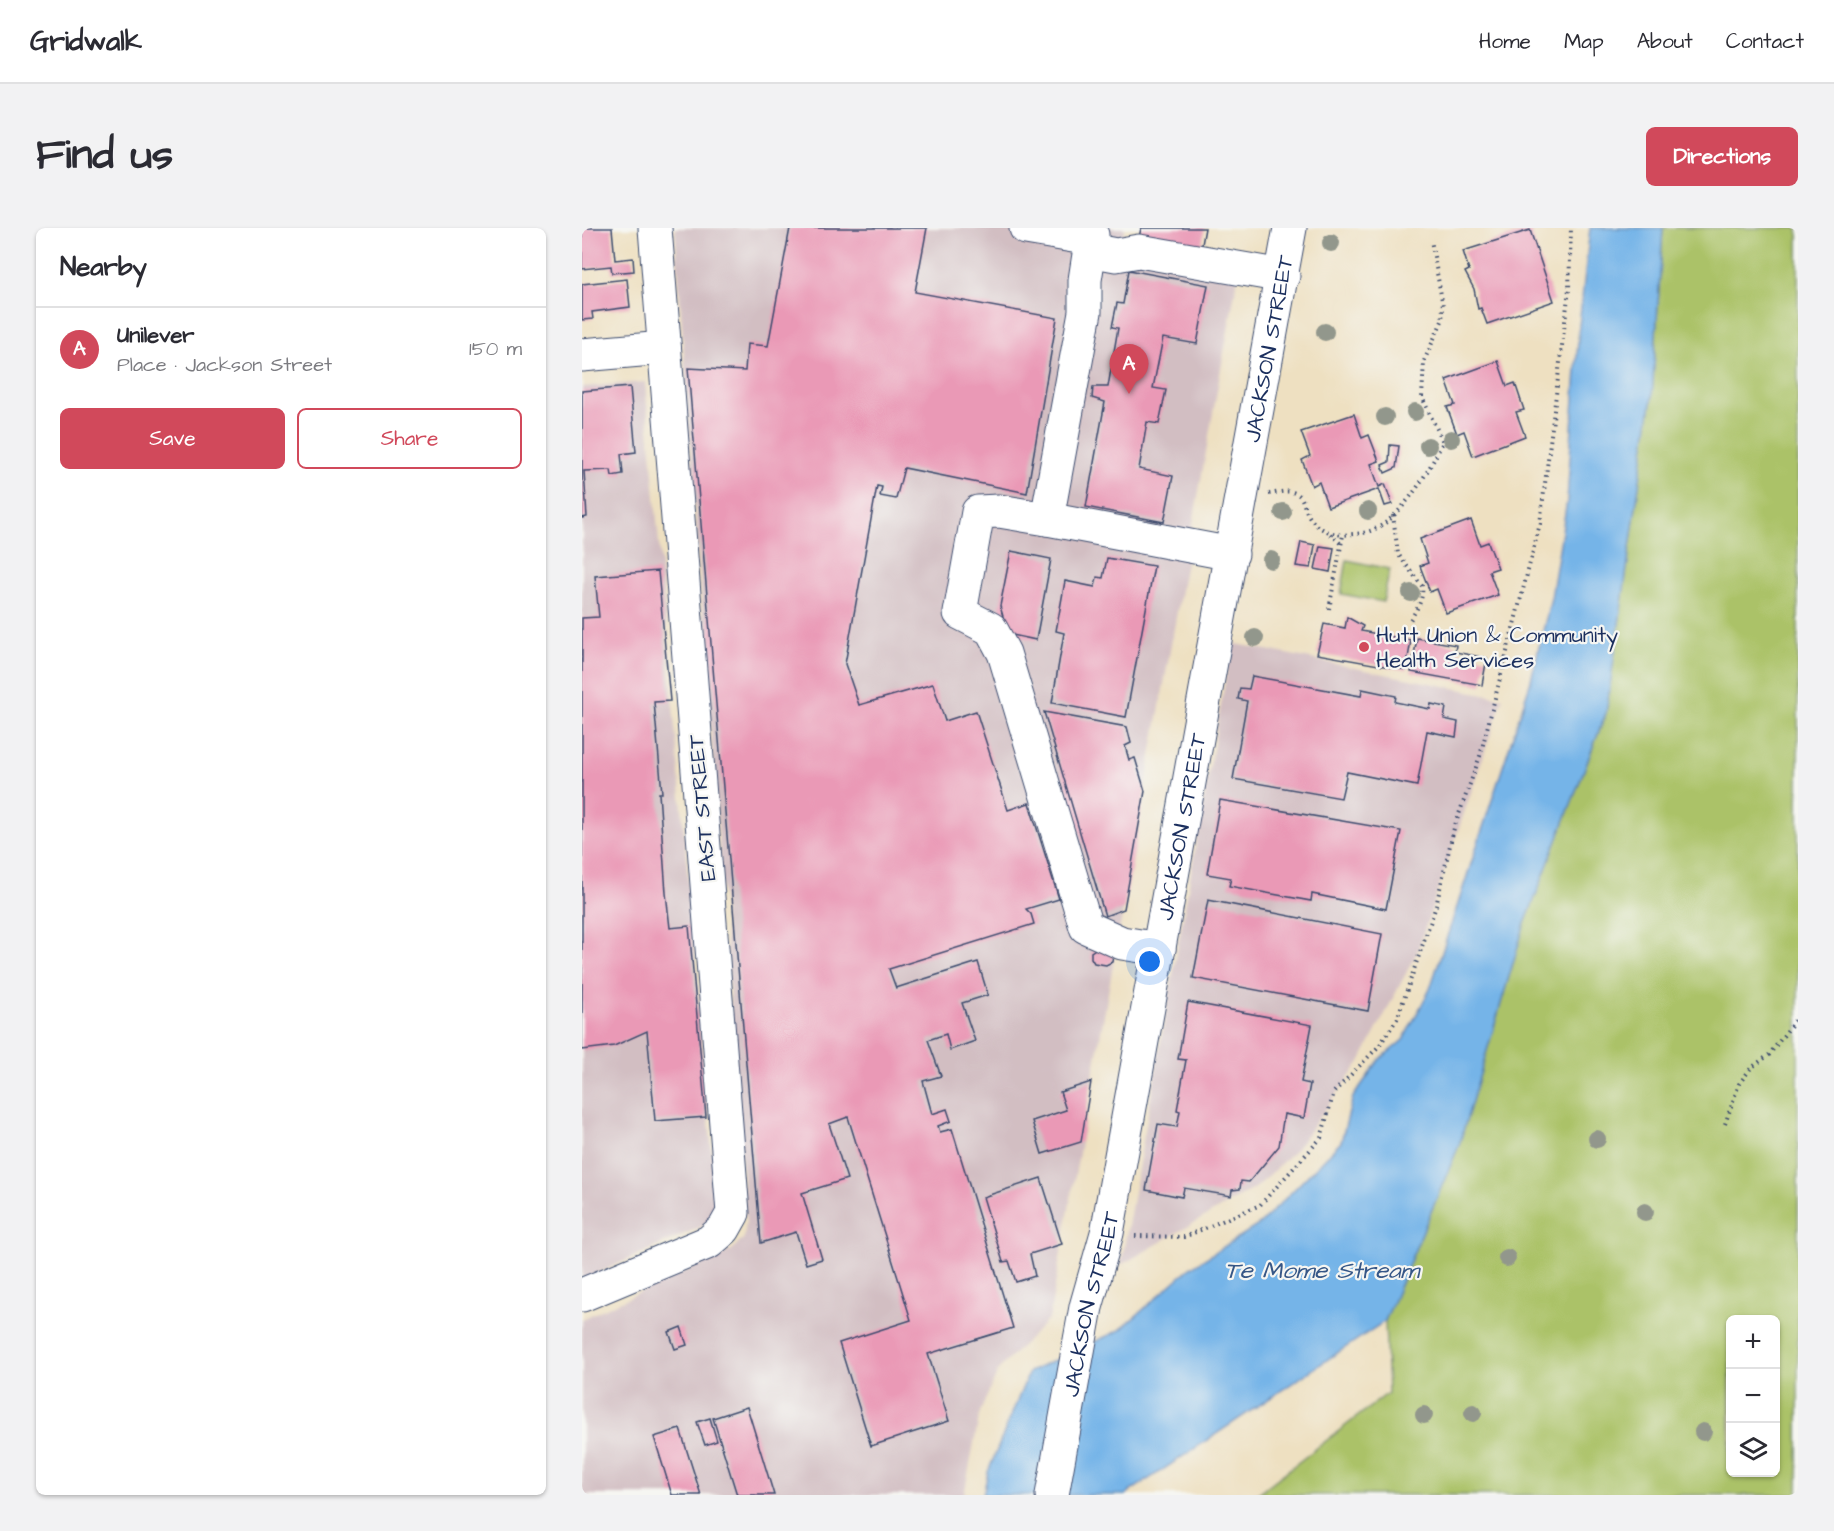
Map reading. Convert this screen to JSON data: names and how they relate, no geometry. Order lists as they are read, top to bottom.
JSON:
{
  "streets": {
    "street": ["JACKSON STREET", "EAST STREET"]
  },
  "water": ["Te Mome Stream"],
  "places": ["Hutt Union & Community Health Services"],
  "page": {
    "header": "Gridwalk",
    "nav": [
      "Home",
      "Map",
      "About",
      "Contact"
    ],
    "title": "Find us",
    "buttons": [
      "Directions",
      ["Save", "Share"]
    ],
    "heading": "Nearby",
    "list": [
      {
        "mark": "A",
        "name": "Unilever",
        "note": "Place · Jackson Street",
        "value": "150 m"
      }
    ],
    "pins": "A",
    "map_buttons": ["+", "−"]
  }
}
